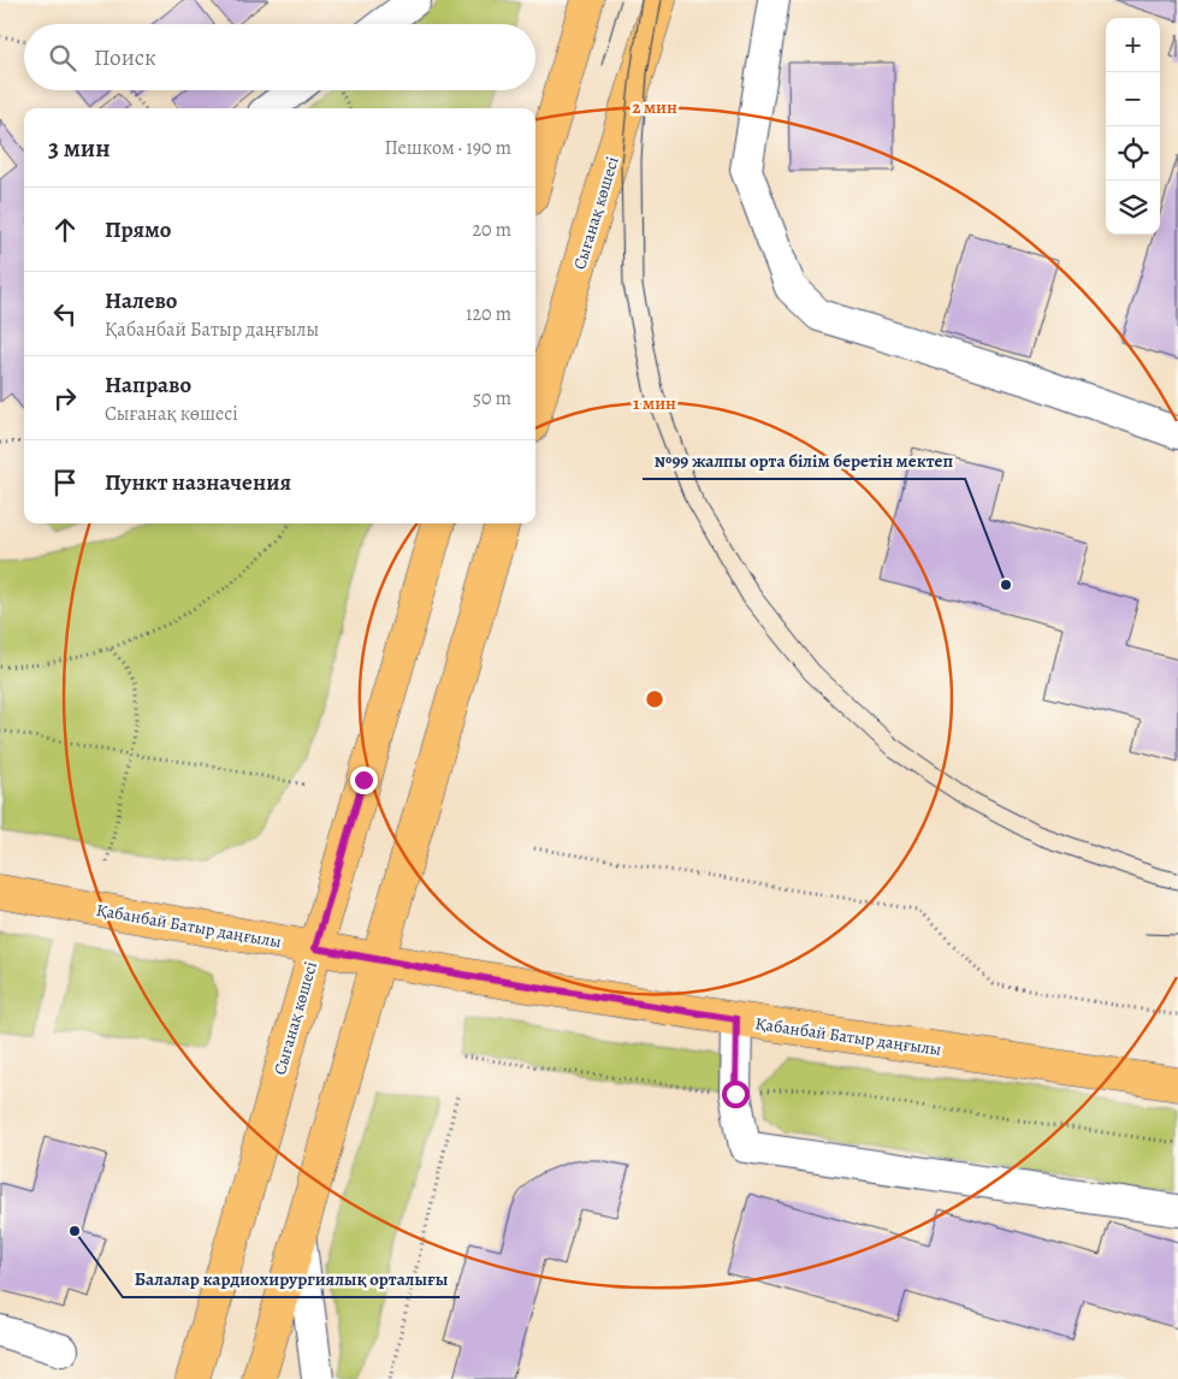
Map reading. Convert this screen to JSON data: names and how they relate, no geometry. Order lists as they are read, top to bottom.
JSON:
{
  "streets": {
    "main road": ["Сығанақ көшесі", "Қабанбай Батыр даңғылы"]
  },
  "crossings": [
    ["Сығанақ көшесі", "Қабанбай Батыр даңғылы"]
  ],
  "places": ["№99 жалпы орта білім беретін мектеп", "Балалар кардиохирургиялық орталығы"],
  "page": {
    "map_buttons": ["+", "−"],
    "search": "Поиск",
    "heading": ["3 мин", "Пешком · 190 m"],
    "list": [
      ["Прямо", "20 m"],
      ["Налево", "Қабанбай Батыр даңғылы", "120 m"],
      ["Направо", "Сығанақ көшесі", "50 m"],
      "Пункт назначения"
    ]
  },
  "rings": ["2 мин", "1 мин"]
}
